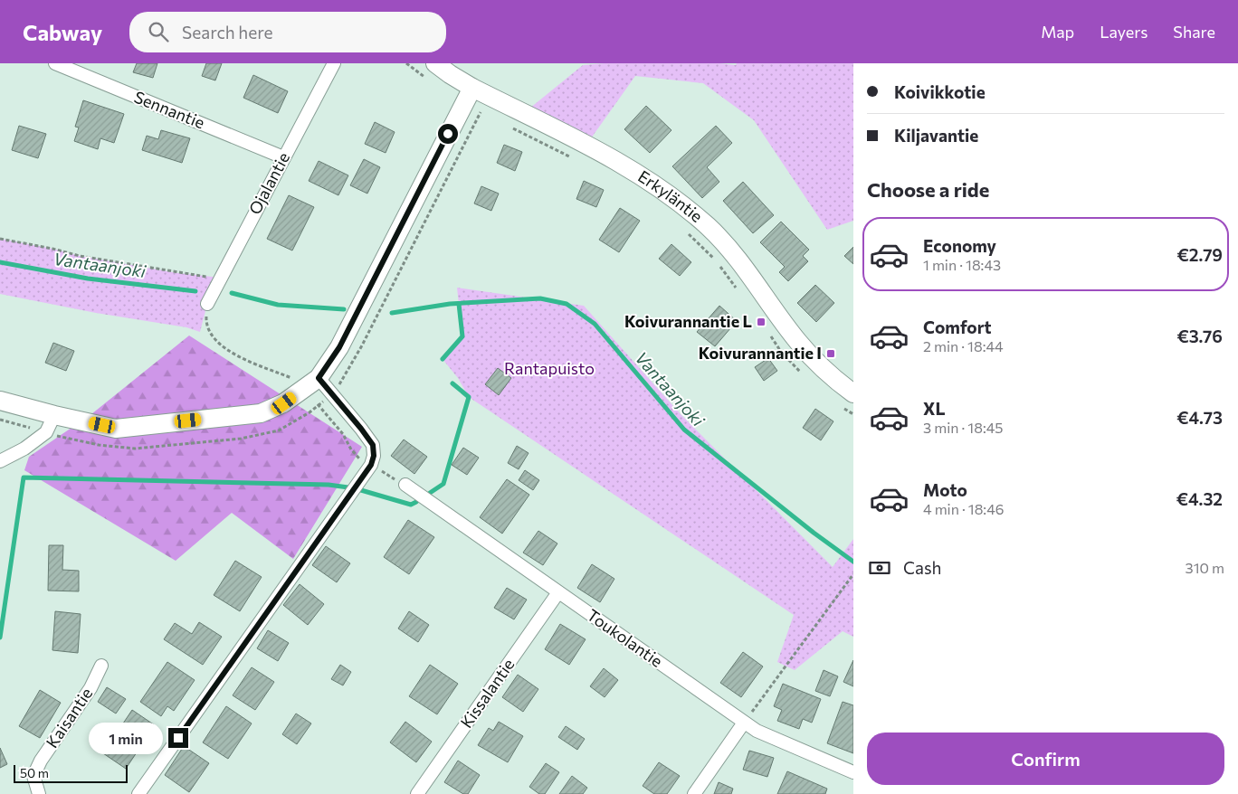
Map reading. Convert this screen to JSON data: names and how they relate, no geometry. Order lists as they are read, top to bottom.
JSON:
{
  "streets": {
    "street": [
      "Sennantie",
      "Ojalantie",
      "Erkyläntie",
      "Toukolantie",
      "Kissalantie",
      "Kaisantie"
    ]
  },
  "crossings": [
    ["Sennantie", "Ojalantie"],
    ["Toukolantie", "Kissalantie"]
  ],
  "water": ["Vantaanjoki"],
  "parks": ["Rantapuisto"],
  "places": {
    "transit": ["Koivurannantie L", "Koivurannantie I"]
  },
  "scale_bar": "50 m",
  "page": {
    "header": "Cabway",
    "search": "Search here",
    "nav": ["Map", "Layers", "Share"],
    "banner": ["Koivikkotie", "Kiljavantie"],
    "heading": "Choose a ride",
    "list": [
      {
        "name": "Economy",
        "note": "1 min · 18:43",
        "value": "€2.79"
      },
      {
        "name": "Comfort",
        "note": "2 min · 18:44",
        "value": "€3.76"
      },
      {
        "name": "XL",
        "note": "3 min · 18:45",
        "value": "€4.73"
      },
      {
        "name": "Moto",
        "note": "4 min · 18:46",
        "value": "€4.32"
      }
    ],
    "pay": ["Cash", "310 m"],
    "bubble": "1 min",
    "buttons": "Confirm",
    "scale": "50 m"
  }
}
